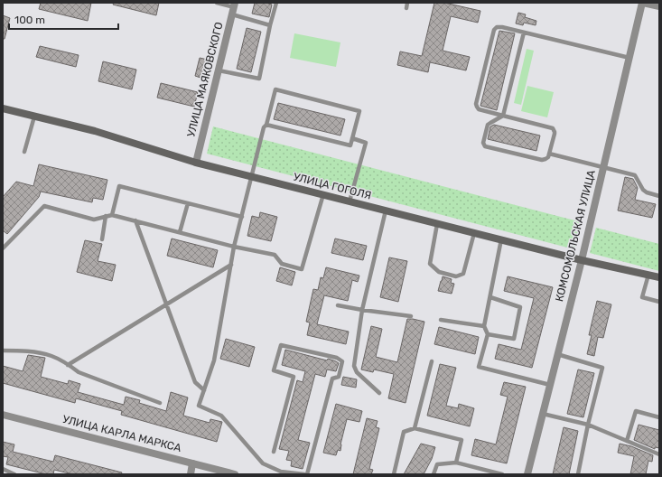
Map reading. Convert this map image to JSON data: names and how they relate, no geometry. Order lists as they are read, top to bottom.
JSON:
{
  "streets": {
    "main road": ["УЛИЦА ГОГОЛЯ"],
    "street": ["УЛИЦА МАЯКОВСКОГО", "КОМСОМОЛЬСКАЯ УЛИЦА", "УЛИЦА КАРЛА МАРКСА"]
  },
  "crossings": [
    ["УЛИЦА МАЯКОВСКОГО", "УЛИЦА ГОГОЛЯ"],
    ["УЛИЦА ГОГОЛЯ", "КОМСОМОЛЬСКАЯ УЛИЦА"]
  ],
  "scale_bar": "100 m"
}
